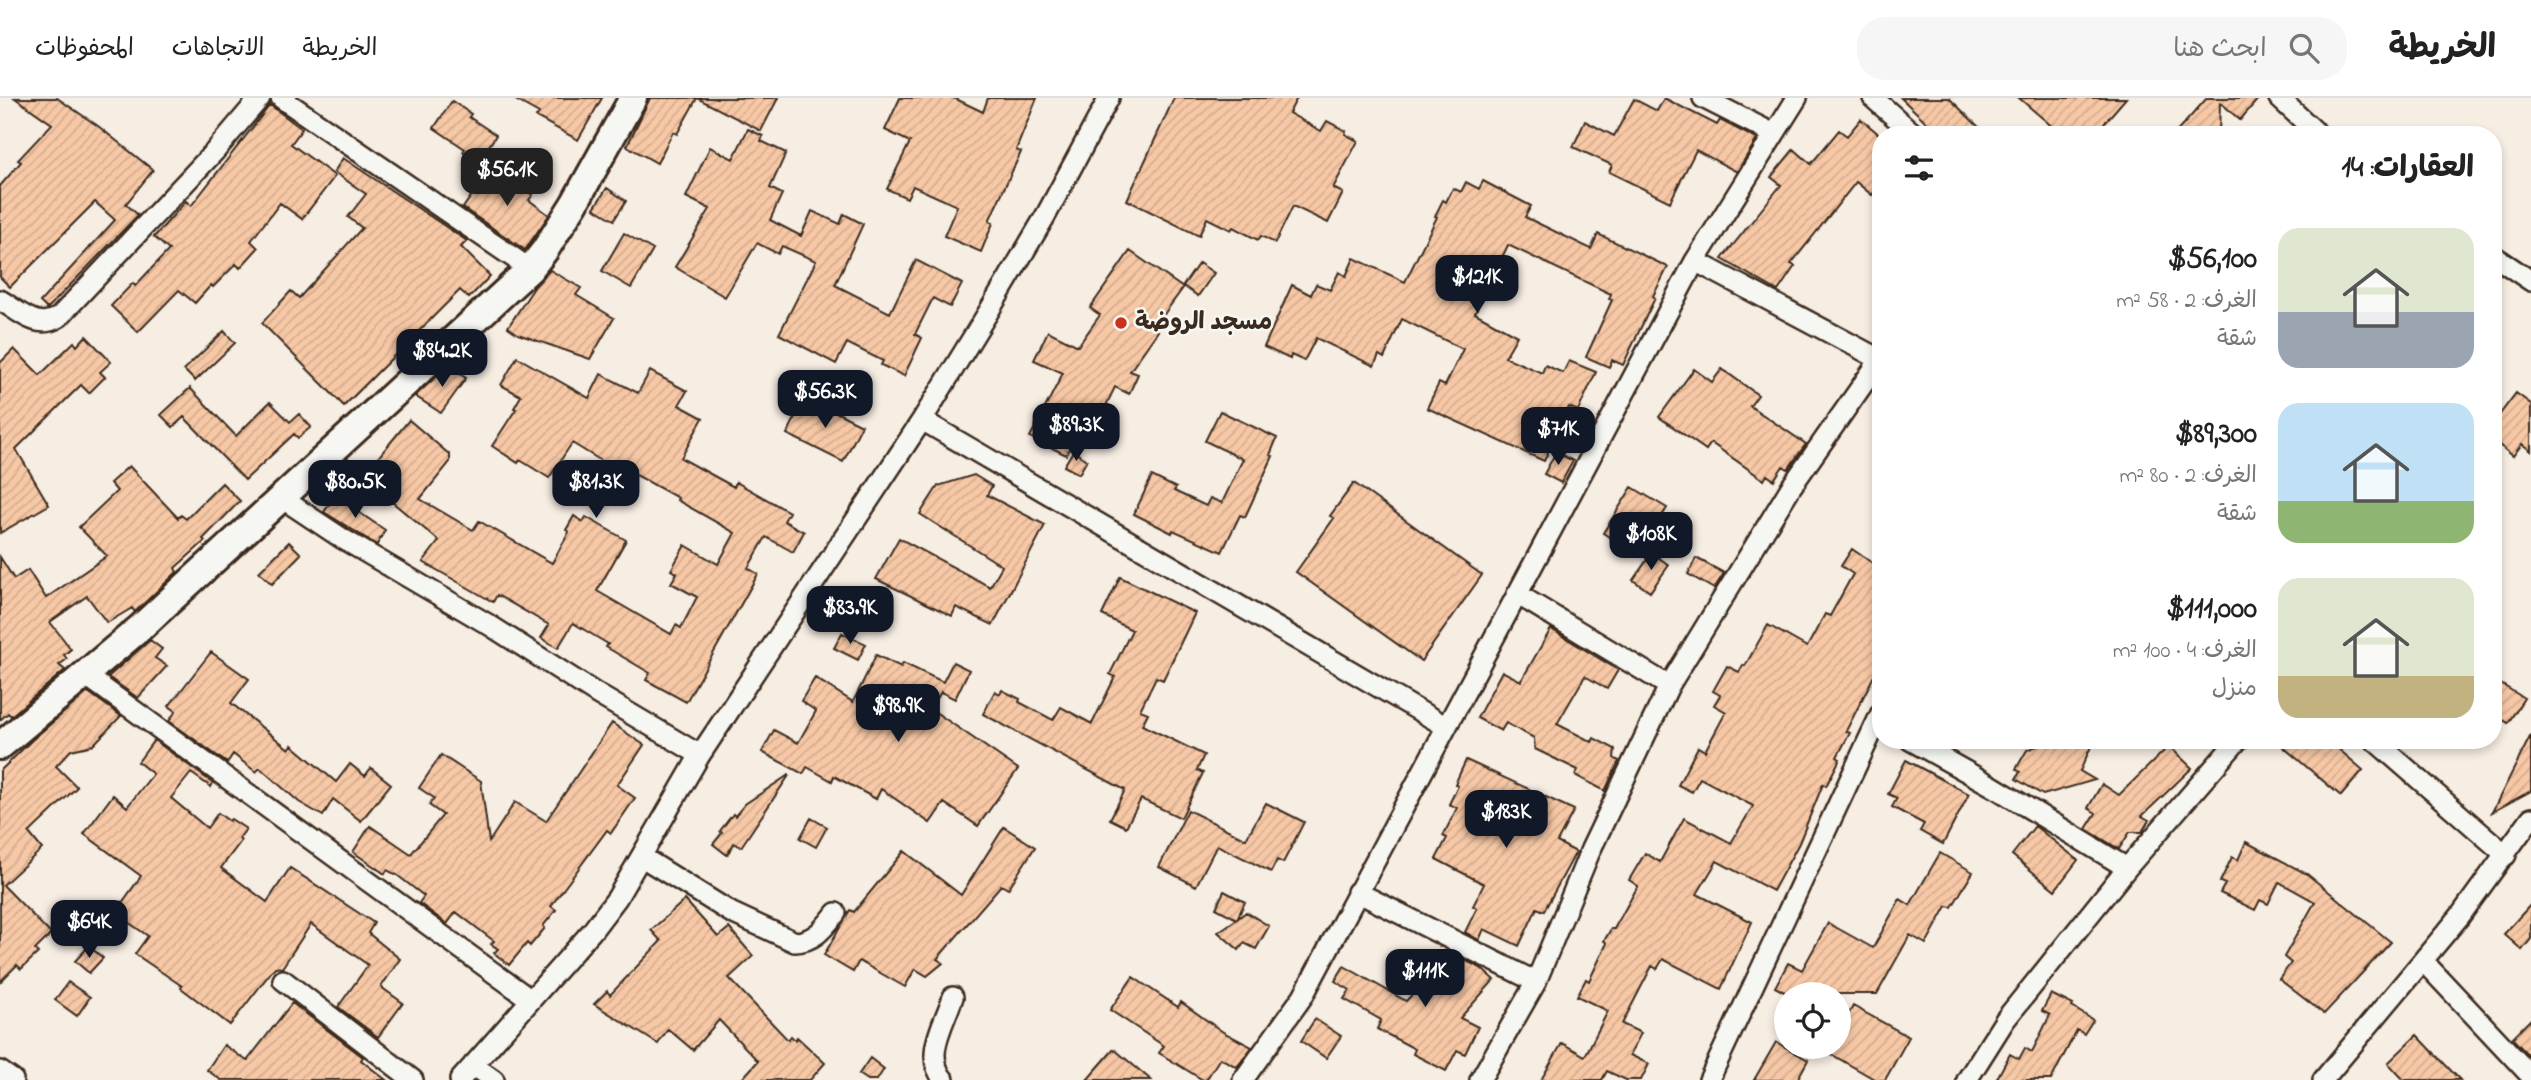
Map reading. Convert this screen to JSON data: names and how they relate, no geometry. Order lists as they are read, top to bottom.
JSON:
{
  "places": ["مسجد الروضة"],
  "page": {
    "header": "الخريطة",
    "search": "ابحث هنا",
    "nav": ["الخريطة", "الاتجاهات", "المحفوظات"],
    "heading": "العقارات: 14",
    "price": [
      "$56.1K",
      "$121K",
      "$84.2K",
      "$56.3K",
      "$89.3K",
      "$71K",
      "$80.5K",
      "$81.3K",
      "$108K",
      "$83.9K",
      "$98.9K",
      "$183K",
      "$64K",
      "$111K"
    ],
    "list": [
      {
        "name": "$56,100",
        "note": "الغرف: 2 · 58 m² · شقة"
      },
      {
        "name": "$89,300",
        "note": "الغرف: 2 · 80 m² · شقة"
      },
      {
        "name": "$111,000",
        "note": "الغرف: 4 · 100 m² · منزل"
      }
    ]
  }
}
